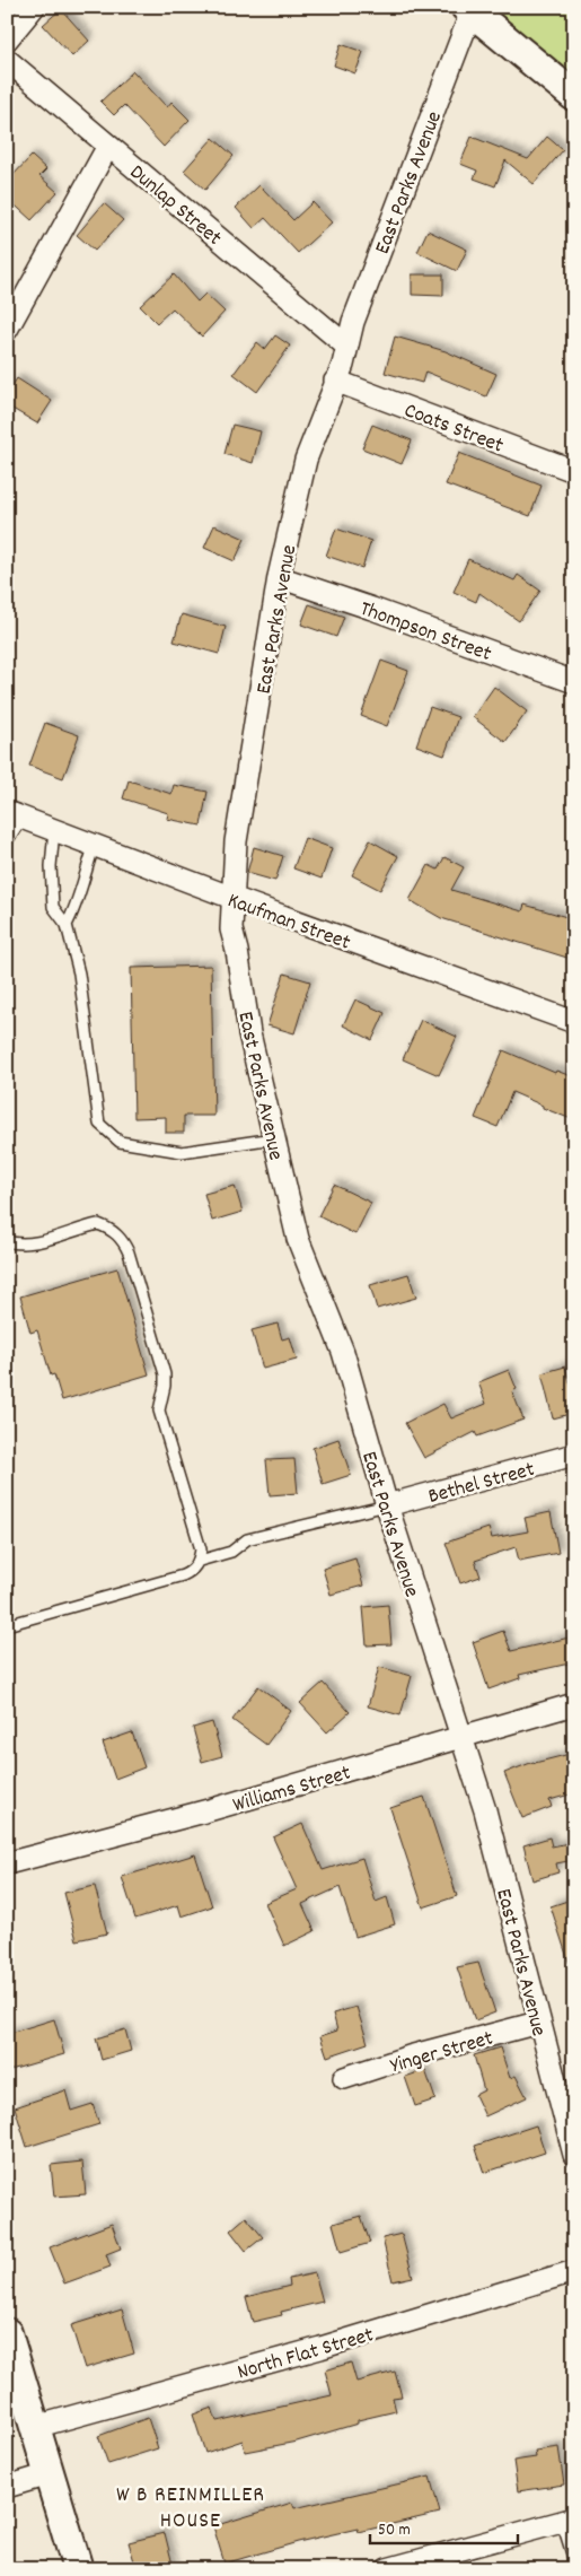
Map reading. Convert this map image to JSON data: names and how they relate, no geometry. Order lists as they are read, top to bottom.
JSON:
{
  "streets": {
    "street": [
      "East Parks Avenue",
      "Dunlap Street",
      "Coats Street",
      "Thompson Street",
      "Kaufman Street",
      "Bethel Street",
      "Williams Street",
      "Yinger Street",
      "North Flat Street"
    ]
  },
  "crossings": [
    ["East Parks Avenue", "Dunlap Street"],
    ["East Parks Avenue", "Coats Street"],
    ["East Parks Avenue", "Thompson Street"],
    ["East Parks Avenue", "Kaufman Street"],
    ["East Parks Avenue", "Bethel Street"],
    ["East Parks Avenue", "Williams Street"],
    ["East Parks Avenue", "Yinger Street"]
  ],
  "districts": ["W B REINMILLER HOUSE"],
  "scale_bar": "50 m"
}
